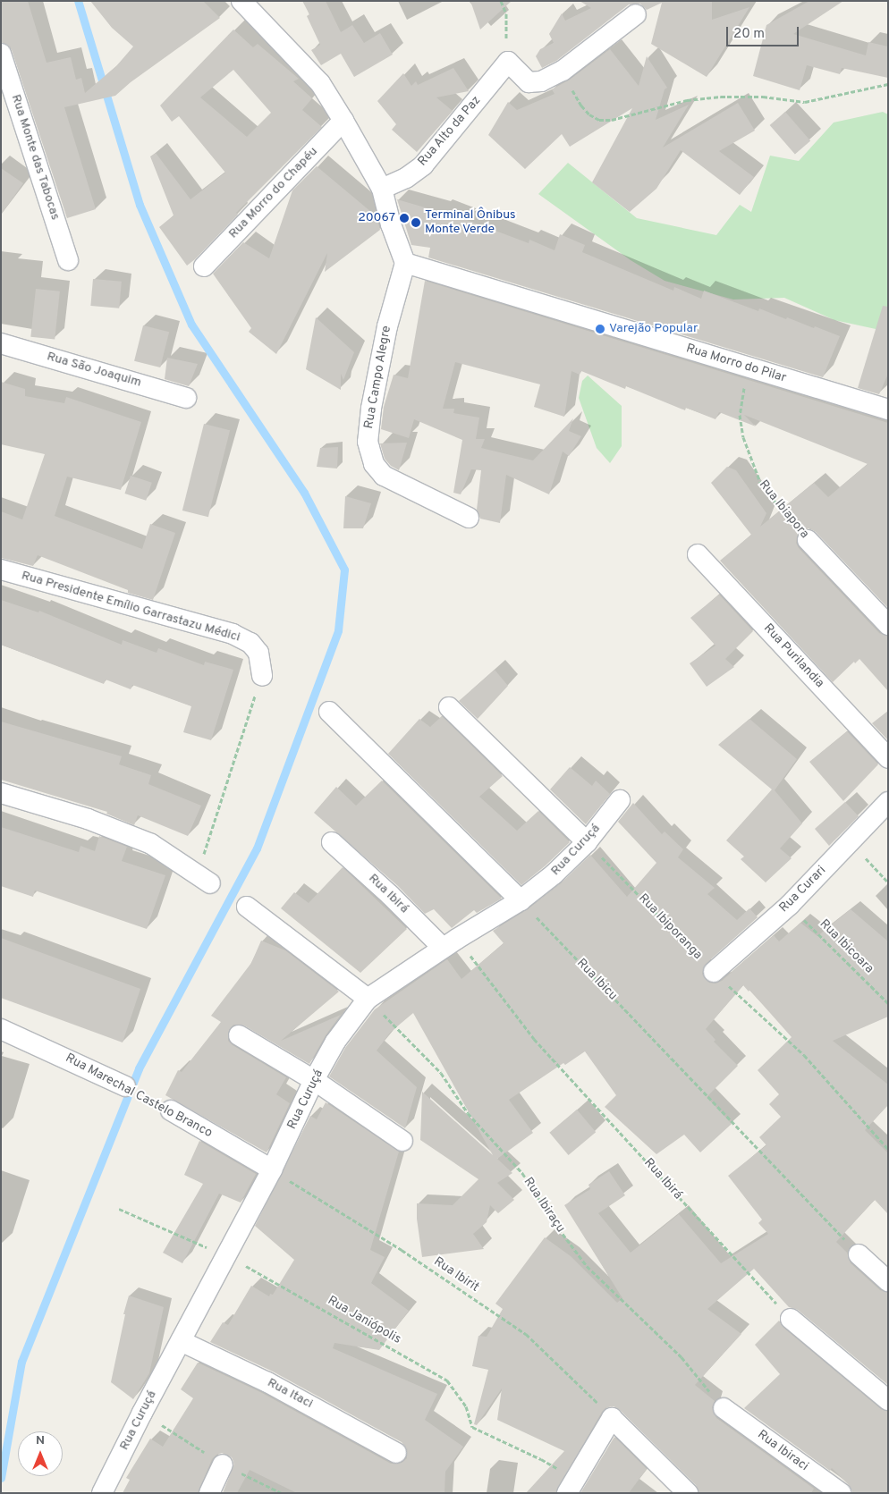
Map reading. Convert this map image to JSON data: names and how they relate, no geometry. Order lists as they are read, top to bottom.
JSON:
{
  "streets": {
    "street": [
      "Rua Alto da Paz",
      "Rua Monte das Tabocas",
      "Rua Morro do Chapéu",
      "Rua Morro do Pilar",
      "Rua São Joaquim",
      "Rua Campo Alegre",
      "Rua Ibiapora",
      "Rua Presidente Emílio Garrastazu Médici",
      "Rua Purilandia",
      "Rua Curuçá",
      "Rua Curari",
      "Rua Ibirá",
      "Rua Marechal Castelo Branco",
      "Rua Itaci",
      "Rua Ibiraci"
    ],
    "path": [
      "Rua Ibiporanga",
      "Rua Ibicoara",
      "Rua Ibicu",
      "Rua Ibiraçu",
      "Rua Ibirit",
      "Rua Janiópolis"
    ]
  },
  "crossings": [
    ["Rua Morro do Pilar", "Rua Campo Alegre"],
    ["Rua Morro do Pilar", "Rua Ibiapora"],
    ["Rua Curuçá", "Rua Ibirá"],
    ["Rua Curuçá", "Rua Ibiporanga"],
    ["Rua Curuçá", "Rua Ibicu"],
    ["Rua Curuçá", "Rua Marechal Castelo Branco"],
    ["Rua Curuçá", "Rua Ibiraçu"],
    ["Rua Curuçá", "Rua Ibirit"],
    ["Rua Curuçá", "Rua Janiópolis"],
    ["Rua Curuçá", "Rua Itaci"],
    ["Rua Curari", "Rua Ibiporanga"],
    ["Rua Curari", "Rua Ibicoara"],
    ["Rua Marechal Castelo Branco", "Rua Ibirit"],
    ["Rua Ibiraçu", "Rua Ibiraci"]
  ],
  "places": ["20067", "Terminal Ônibus Monte Verde", "Varejão Popular"],
  "scale_bar": "20 m",
  "north": "top"
}
